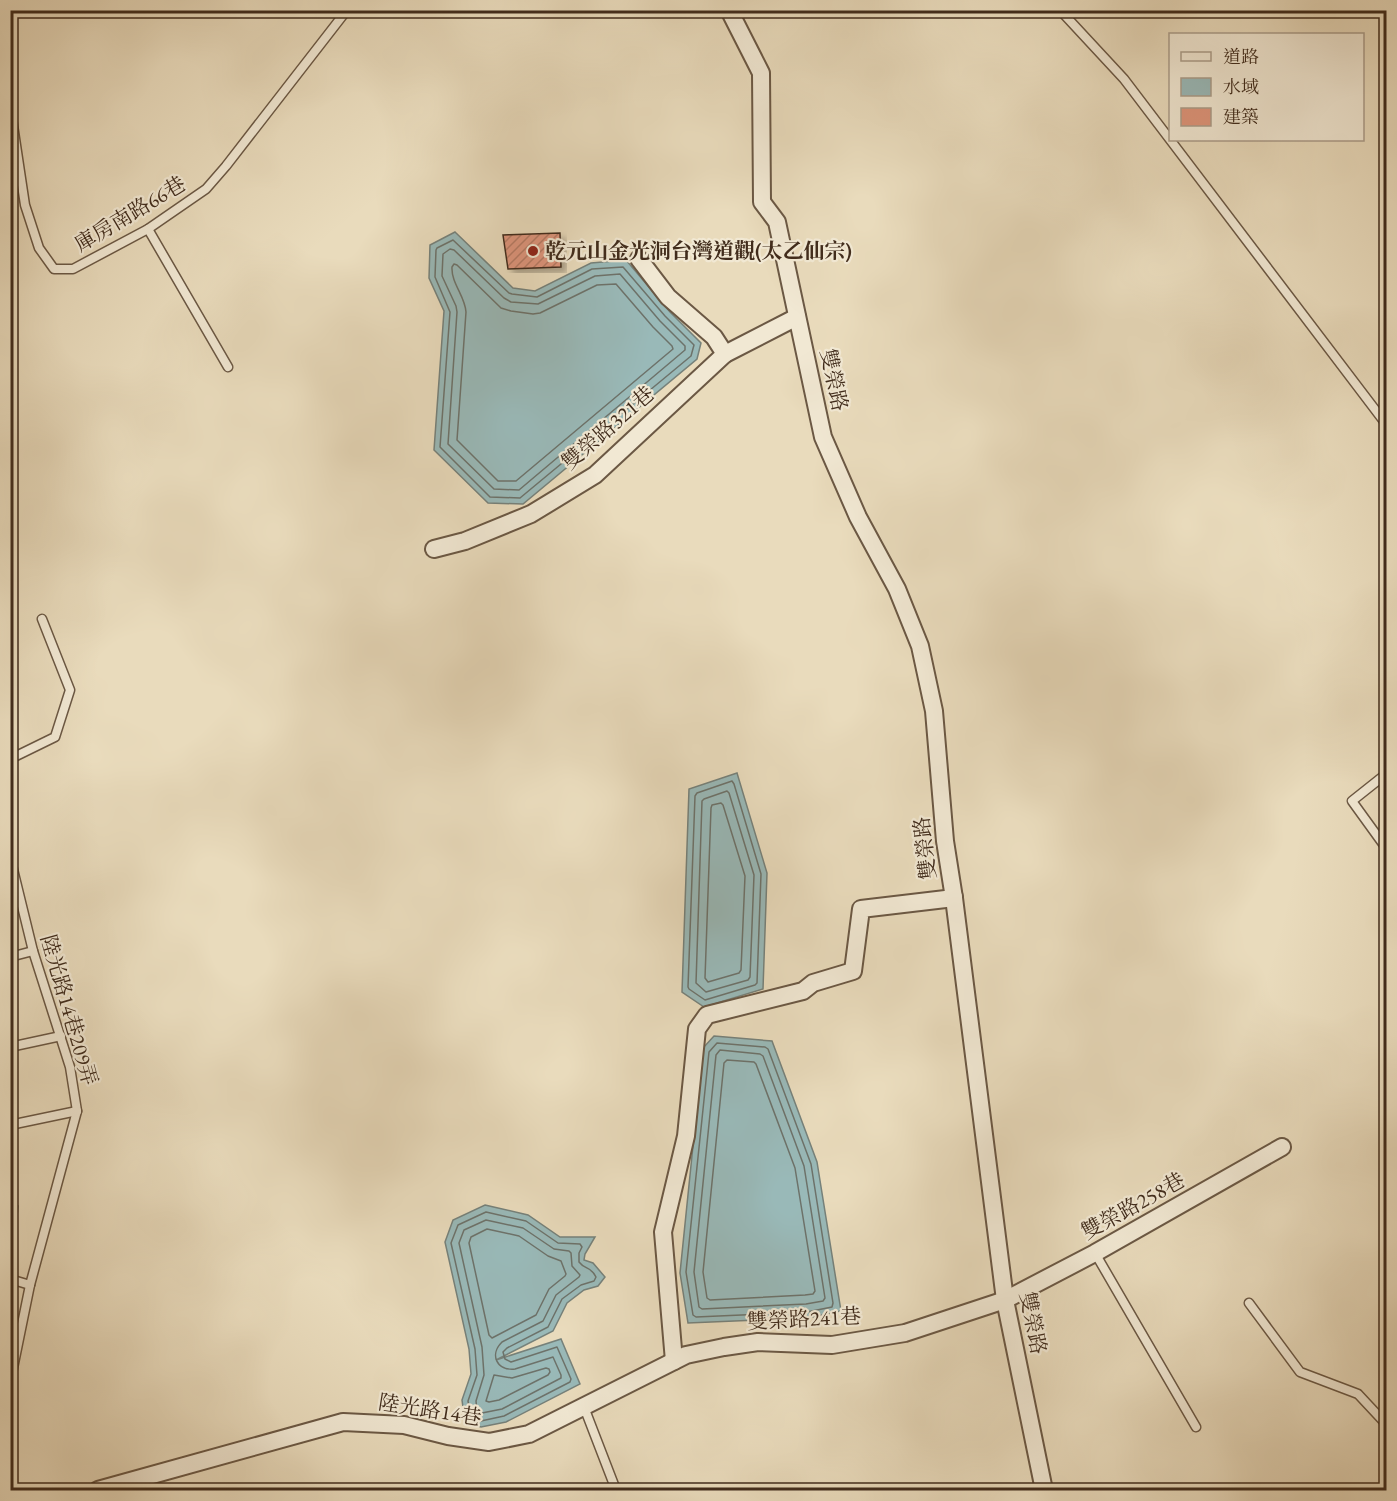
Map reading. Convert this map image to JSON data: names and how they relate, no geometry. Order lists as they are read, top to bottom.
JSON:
{
  "streets": {
    "street": [
      "雙榮路",
      "雙榮路321巷",
      "雙榮路258巷",
      "雙榮路241巷",
      "陸光路14巷"
    ],
    "lane": ["庫房南路66巷", "陸光路14巷209弄"]
  },
  "crossings": [
    ["雙榮路", "雙榮路321巷"],
    ["雙榮路", "雙榮路258巷"],
    ["雙榮路", "雙榮路241巷"],
    ["雙榮路258巷", "雙榮路241巷"],
    ["雙榮路241巷", "陸光路14巷"]
  ],
  "places": ["乾元山金光洞台灣道觀(太乙仙宗)"],
  "legend": ["道路", "水域", "建築"]
}
